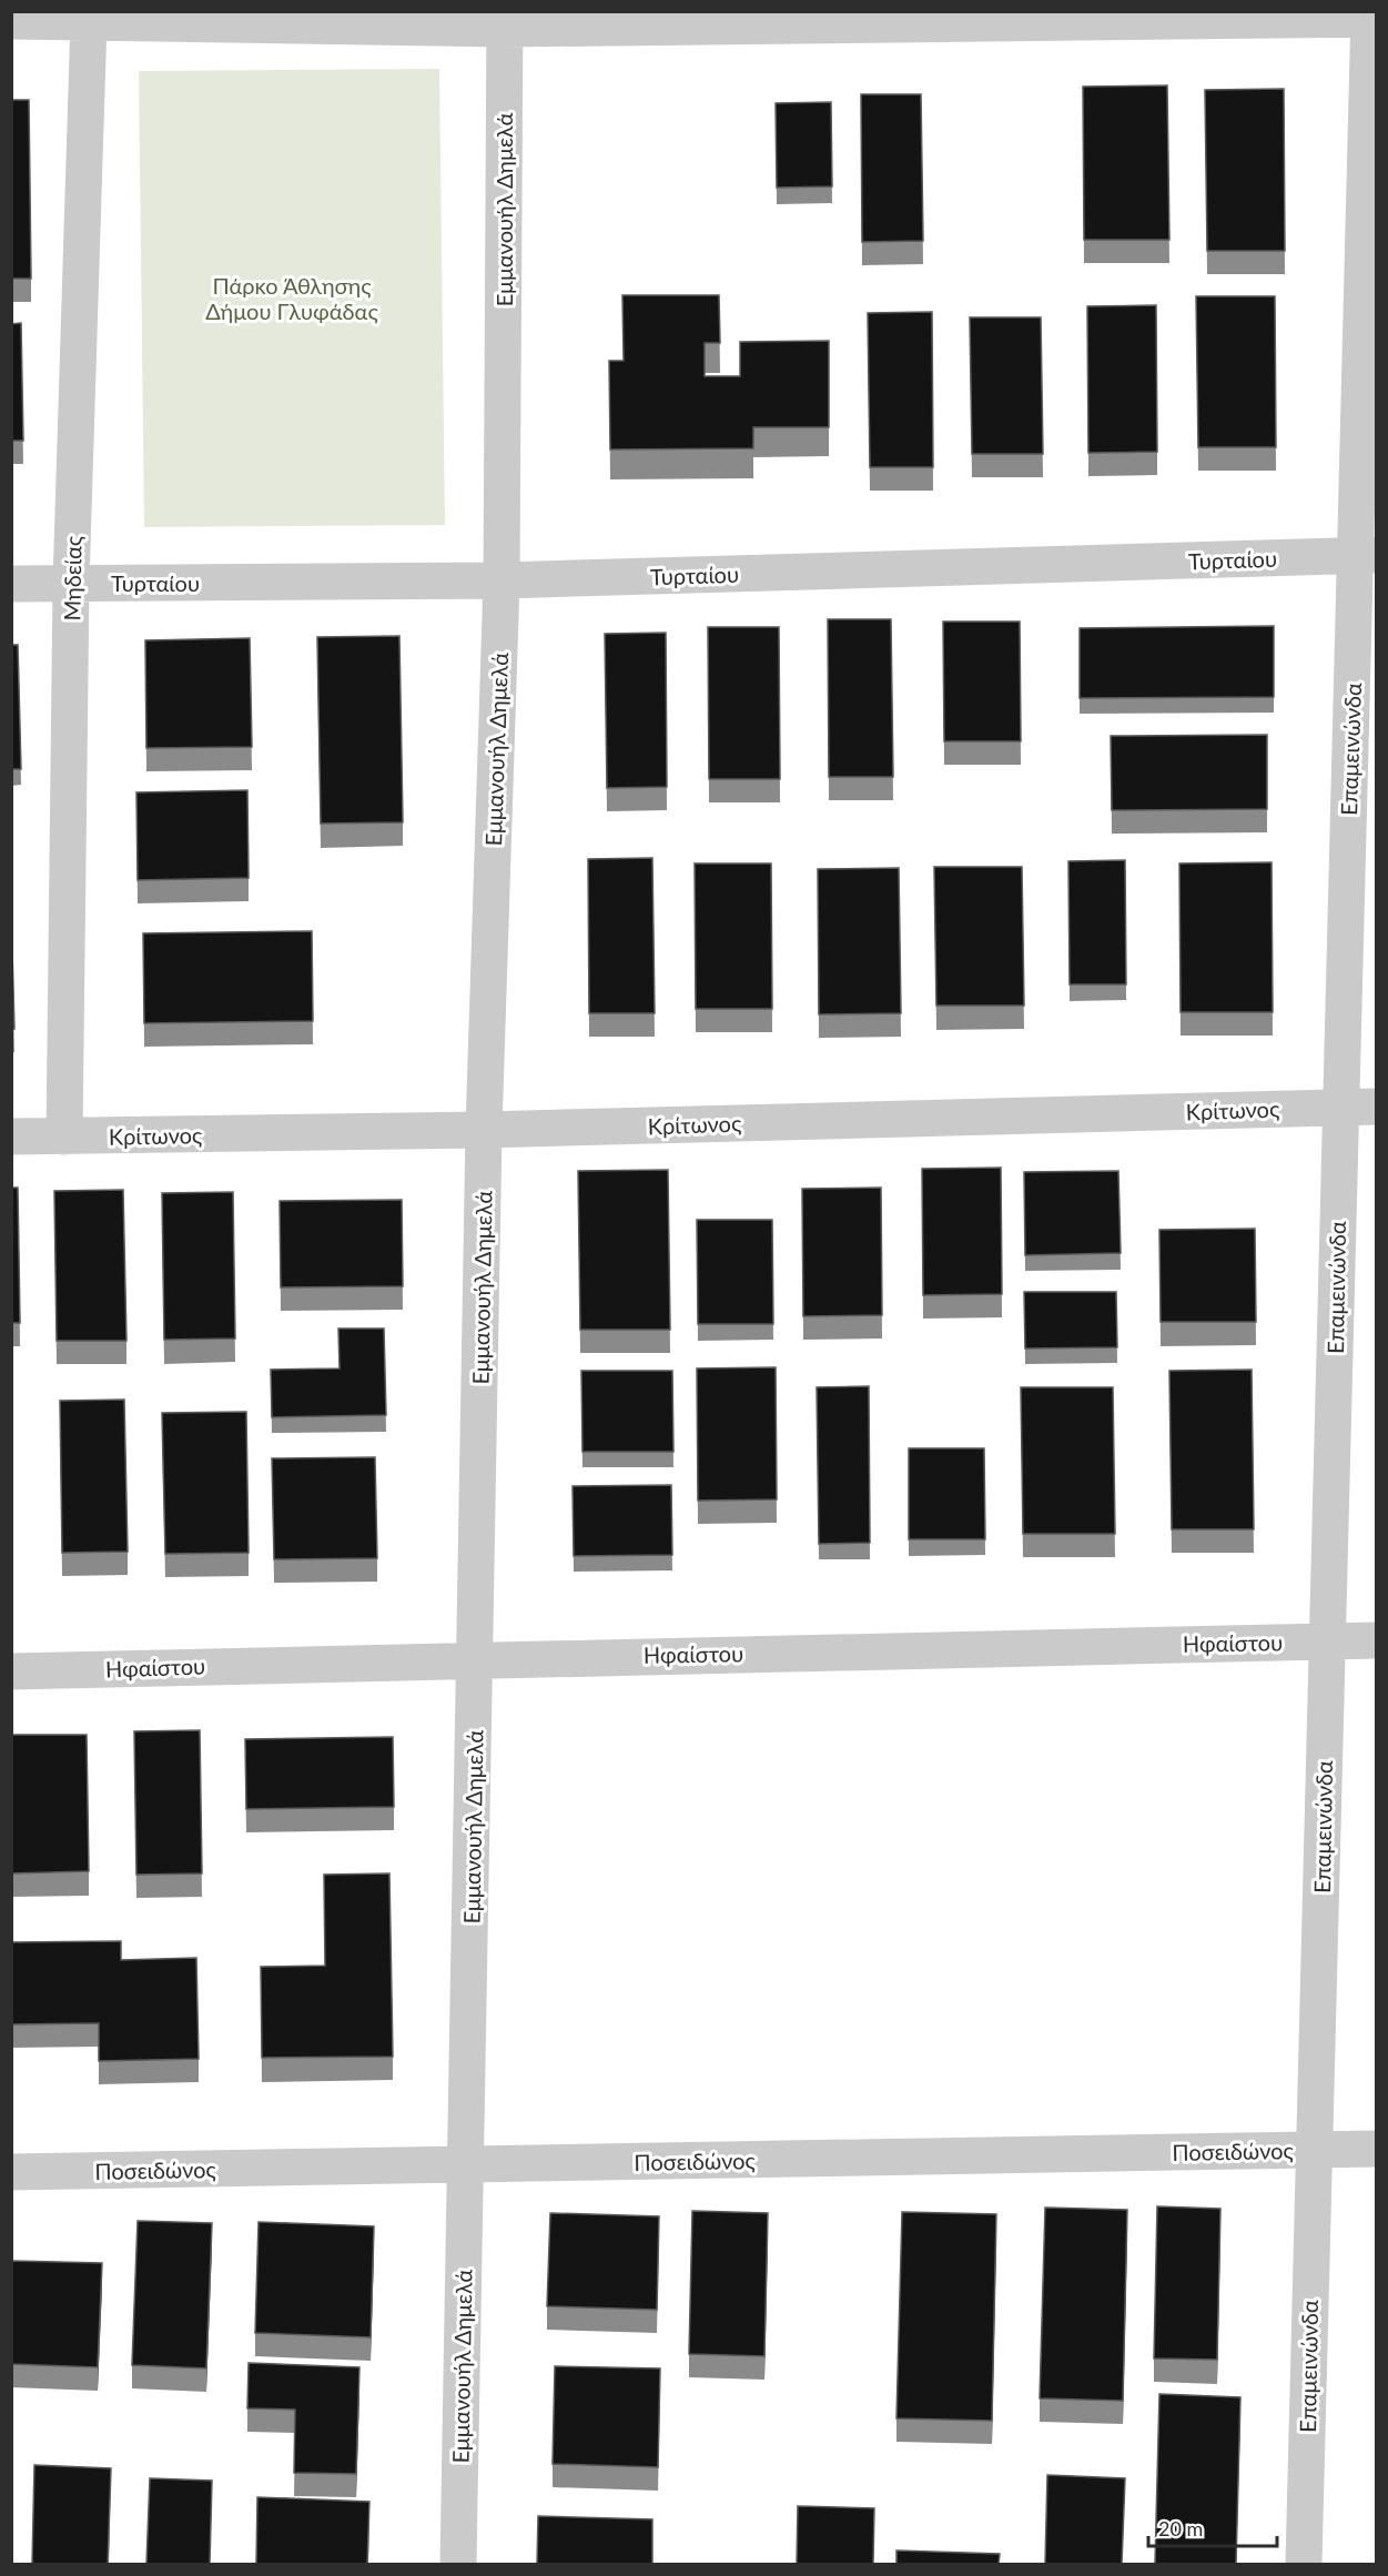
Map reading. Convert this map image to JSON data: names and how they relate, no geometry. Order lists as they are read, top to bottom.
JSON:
{
  "streets": {
    "street": [
      "Εμμανουήλ Δημελά",
      "Τυρταίου",
      "Μηδείας",
      "Επαμεινώνδα",
      "Κρίτωνος",
      "Ηφαίστου",
      "Ποσειδώνος"
    ]
  },
  "crossings": [
    ["Εμμανουήλ Δημελά", "Τυρταίου"],
    ["Εμμανουήλ Δημελά", "Κρίτωνος"],
    ["Εμμανουήλ Δημελά", "Ηφαίστου"],
    ["Εμμανουήλ Δημελά", "Ποσειδώνος"],
    ["Τυρταίου", "Μηδείας"],
    ["Τυρταίου", "Επαμεινώνδα"],
    ["Μηδείας", "Κρίτωνος"],
    ["Επαμεινώνδα", "Κρίτωνος"],
    ["Επαμεινώνδα", "Ηφαίστου"],
    ["Επαμεινώνδα", "Ποσειδώνος"]
  ],
  "parks": ["Πάρκο Άθλησης Δήμου Γλυφάδας"],
  "scale_bar": "20 m"
}
